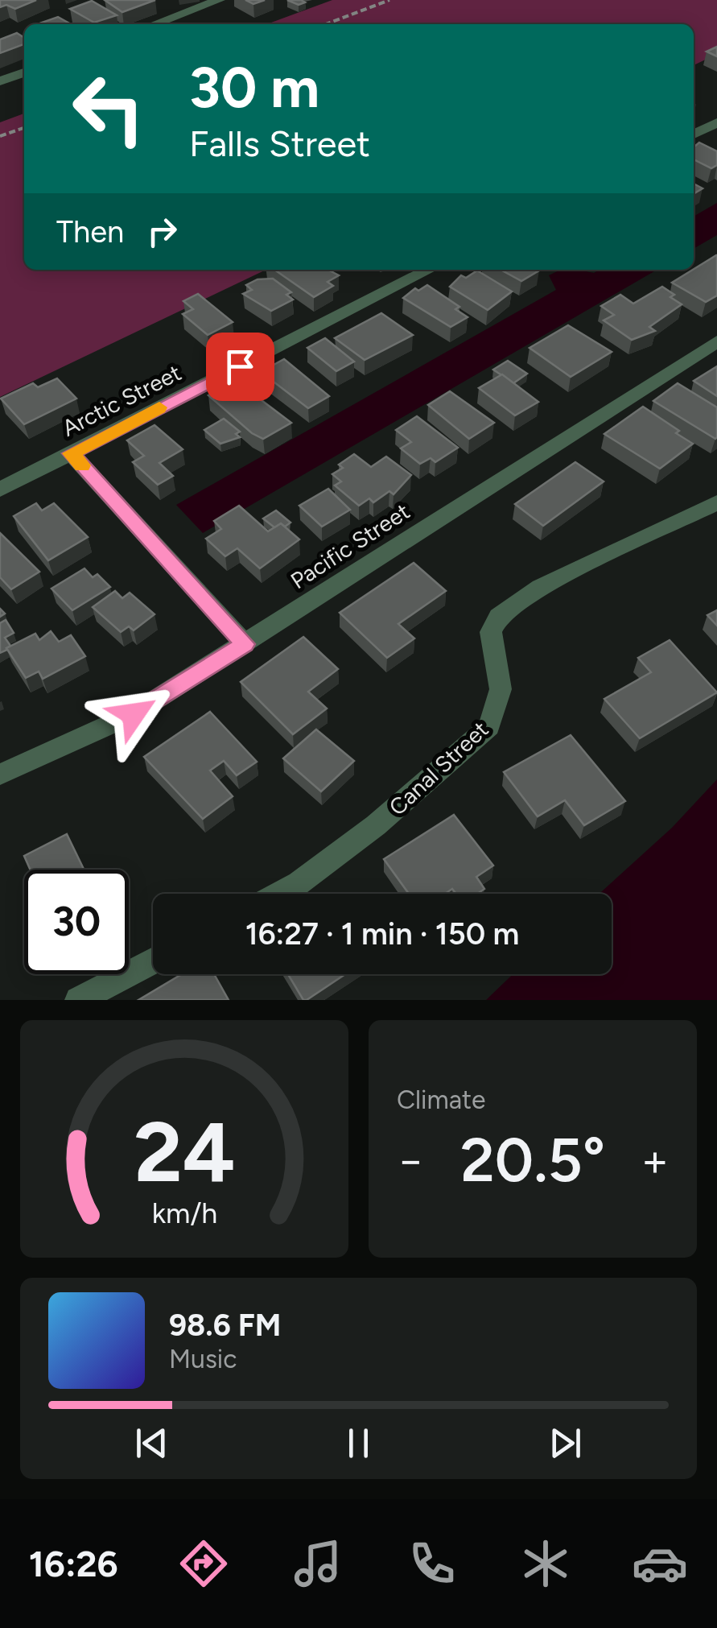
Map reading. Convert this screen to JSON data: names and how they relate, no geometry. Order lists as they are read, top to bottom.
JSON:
{
  "streets": {
    "street": ["Arctic Street", "Pacific Street", "Canal Street"]
  },
  "page": {
    "turn": ["30 m", "Falls Street"],
    "then": "Then",
    "limit": "30",
    "trip": "16:27 · 1 min · 150 m",
    "tile": "Climate",
    "heat": ["−", "20.5°", "+"],
    "song": ["98.6 FM", "Music"],
    "tabs": "16:26",
    "gauge": ["24", "km/h"]
  }
}
